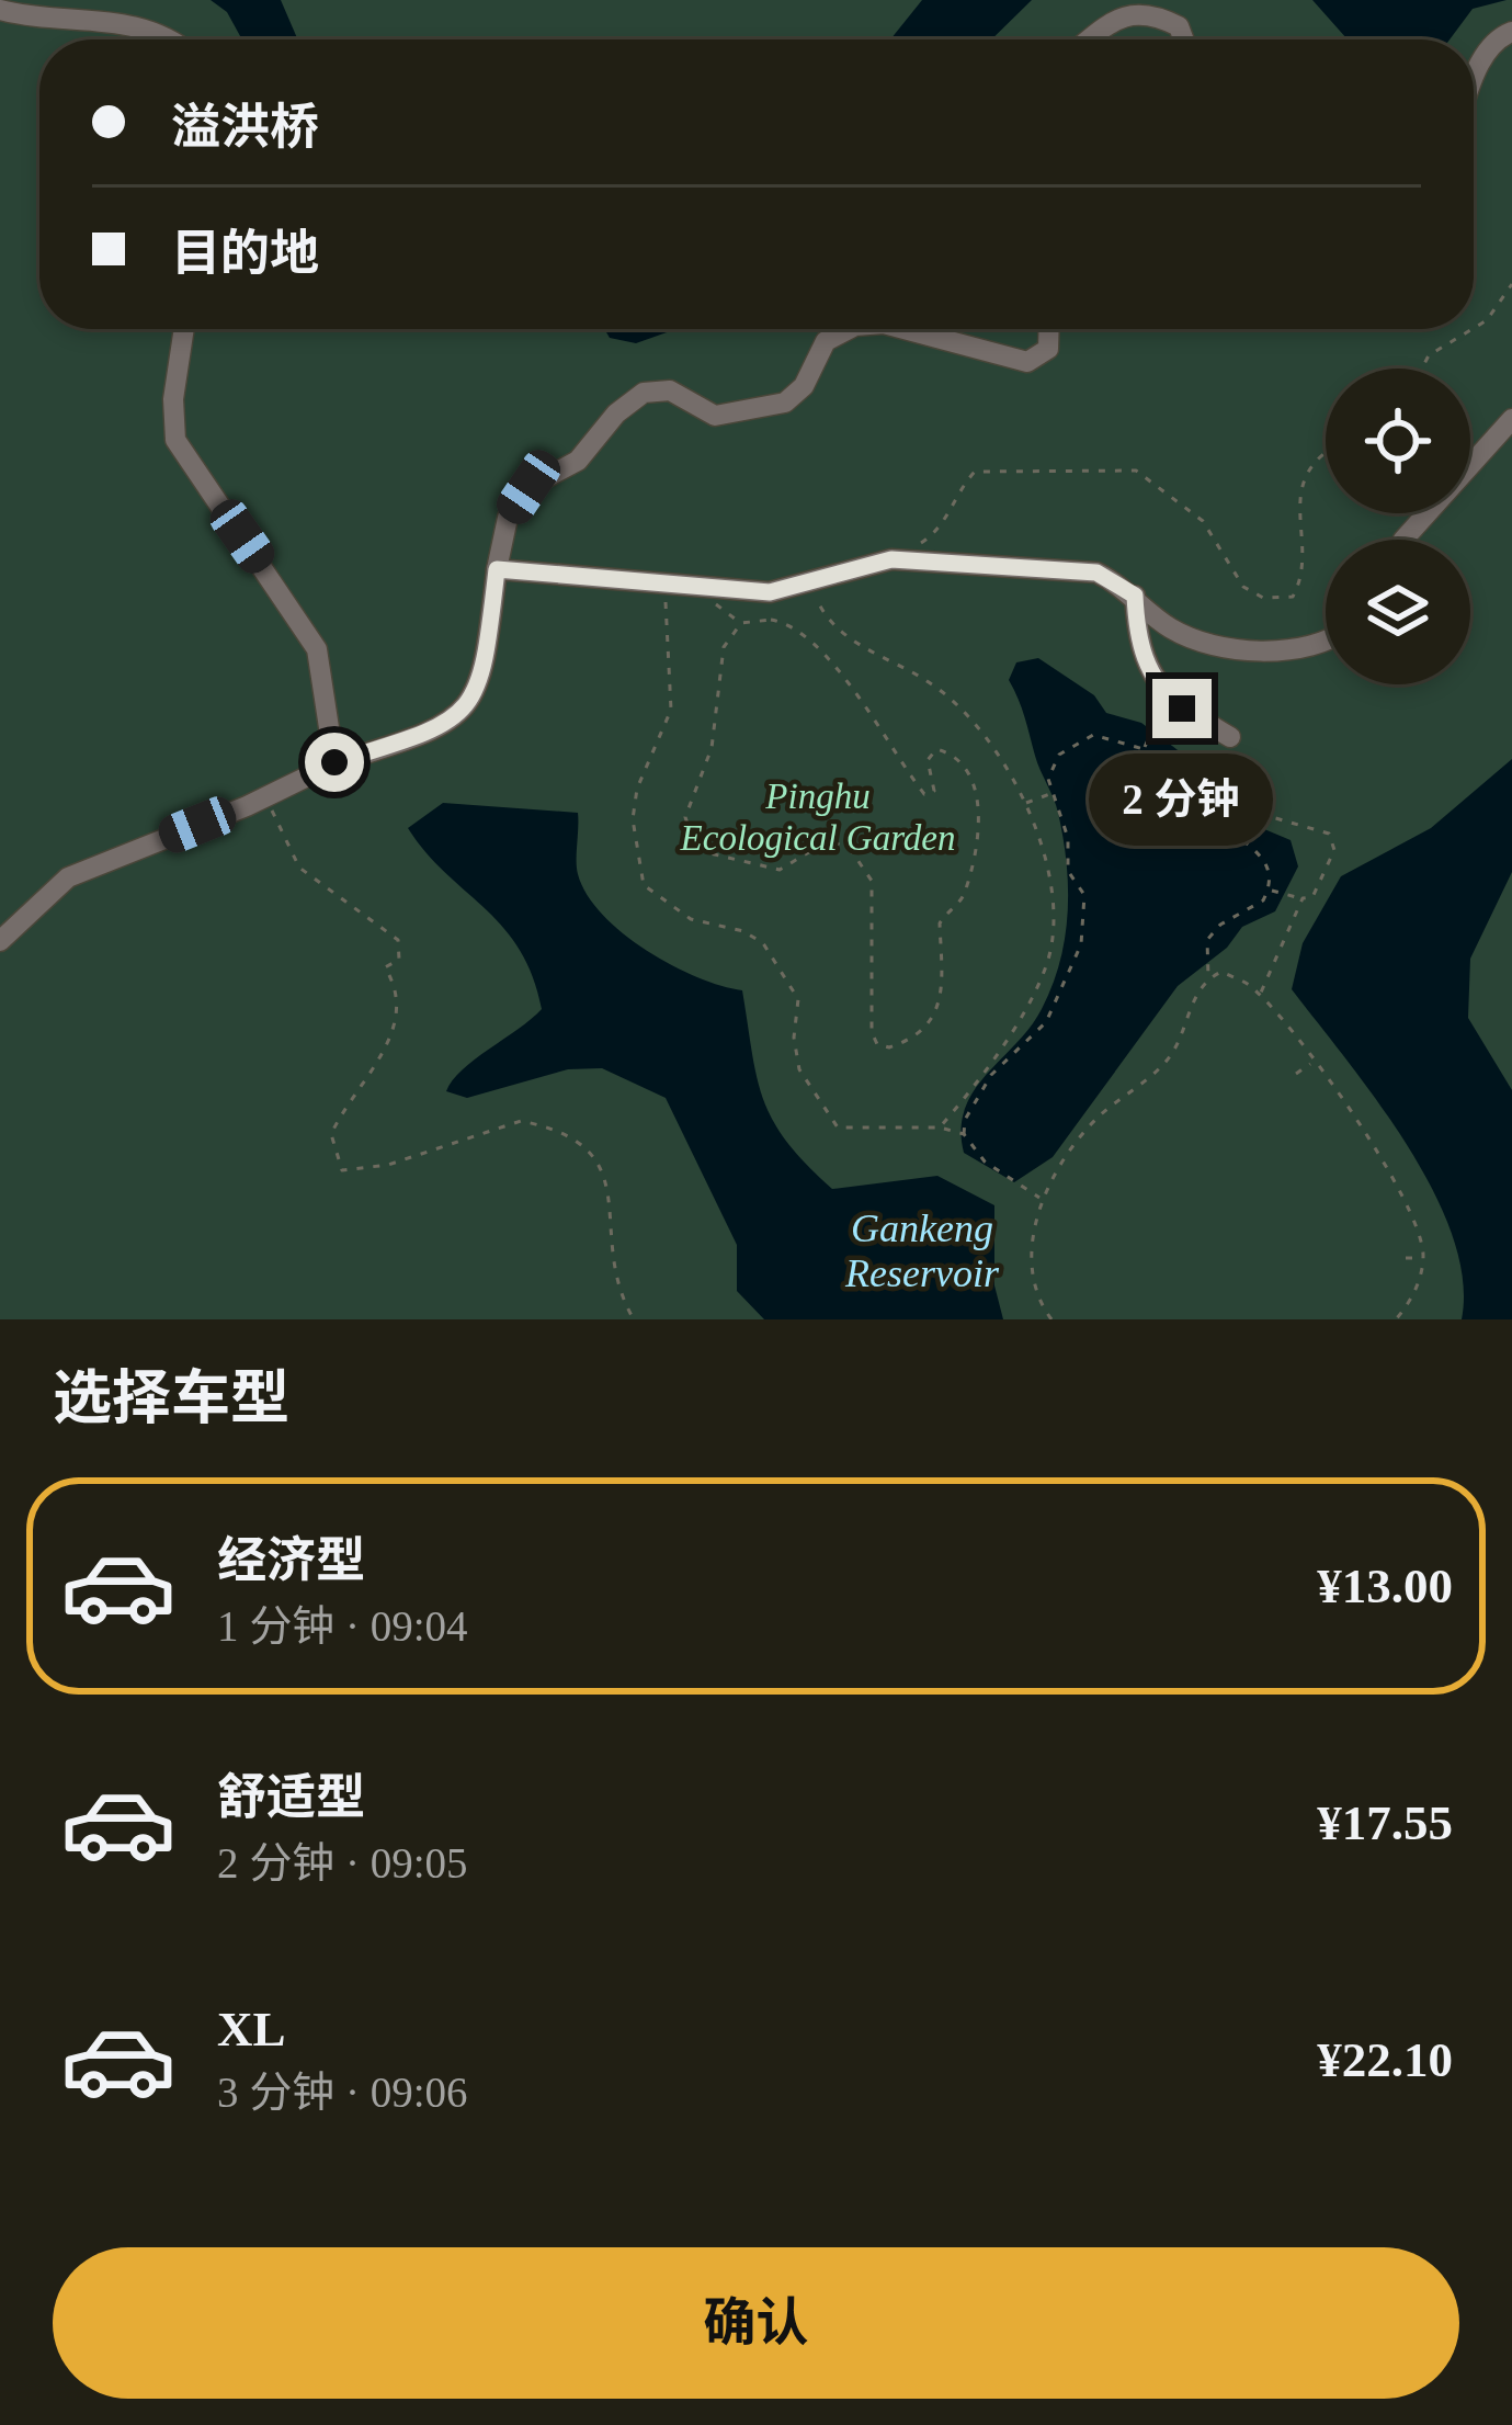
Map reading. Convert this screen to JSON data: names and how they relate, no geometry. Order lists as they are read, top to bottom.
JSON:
{
  "water": ["Gankeng Reservoir"],
  "parks": ["Pinghu Ecological Garden"],
  "page": {
    "banner": ["溢洪桥", "目的地"],
    "bubble": "2 分钟",
    "heading": "选择车型",
    "list": [
      {
        "name": "经济型",
        "note": "1 分钟 · 09:04",
        "value": "¥13.00"
      },
      {
        "name": "舒适型",
        "note": "2 分钟 · 09:05",
        "value": "¥17.55"
      },
      {
        "name": "XL",
        "note": "3 分钟 · 09:06",
        "value": "¥22.10"
      }
    ],
    "buttons": "确认"
  }
}
